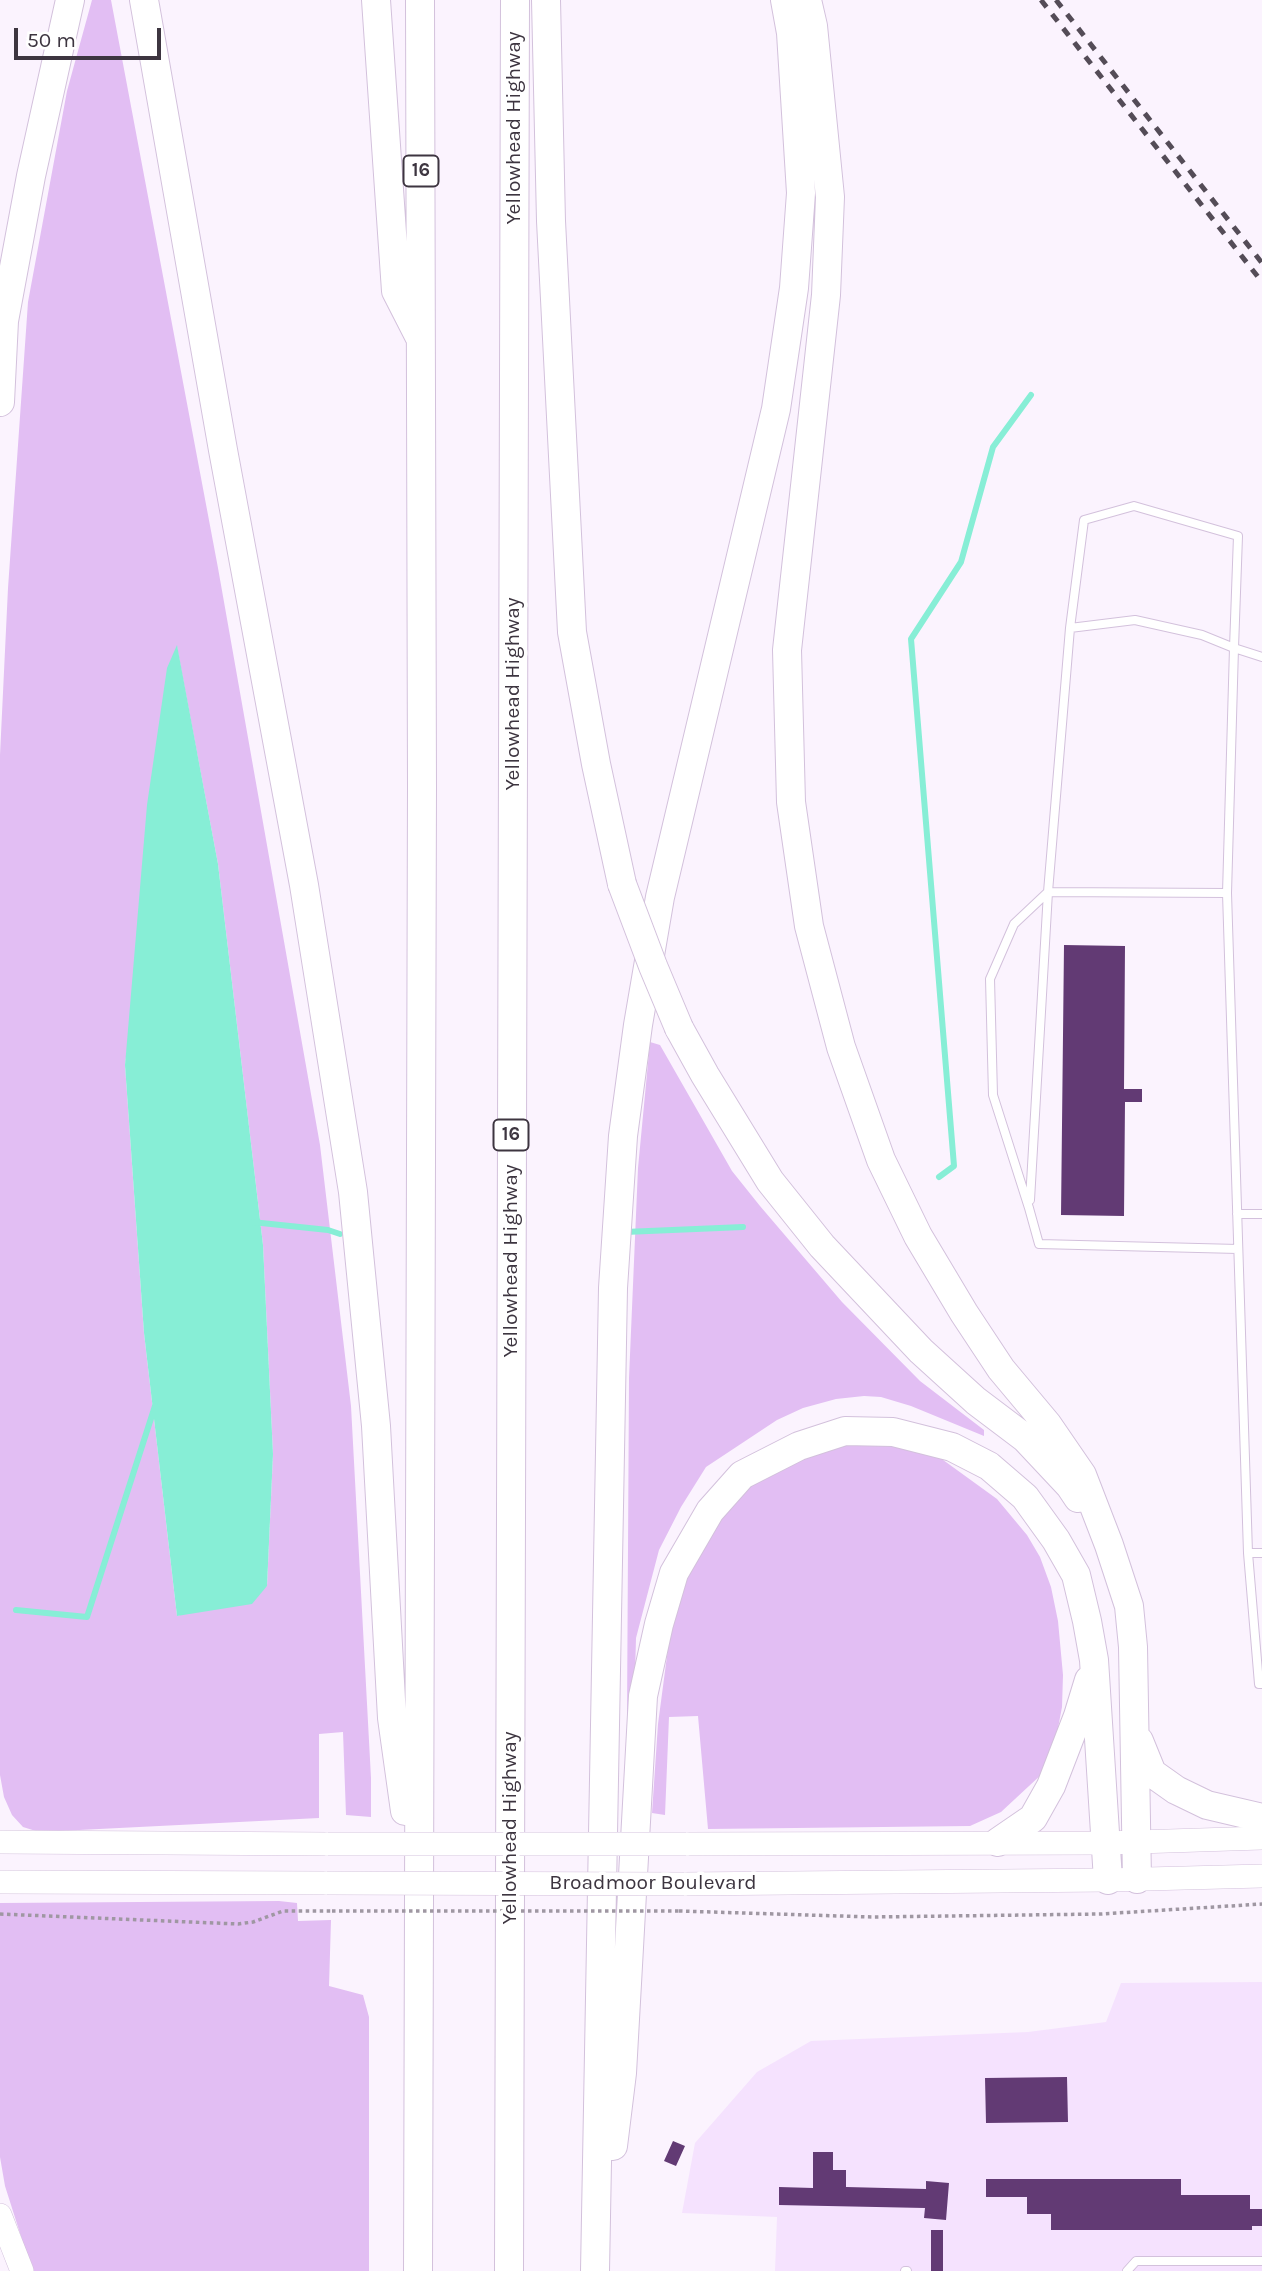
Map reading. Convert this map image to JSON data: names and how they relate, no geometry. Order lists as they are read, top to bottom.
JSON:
{
  "streets": {
    "highway": ["Yellowhead Highway", "16"],
    "main road": ["Broadmoor Boulevard"]
  },
  "scale_bar": "50 m"
}
